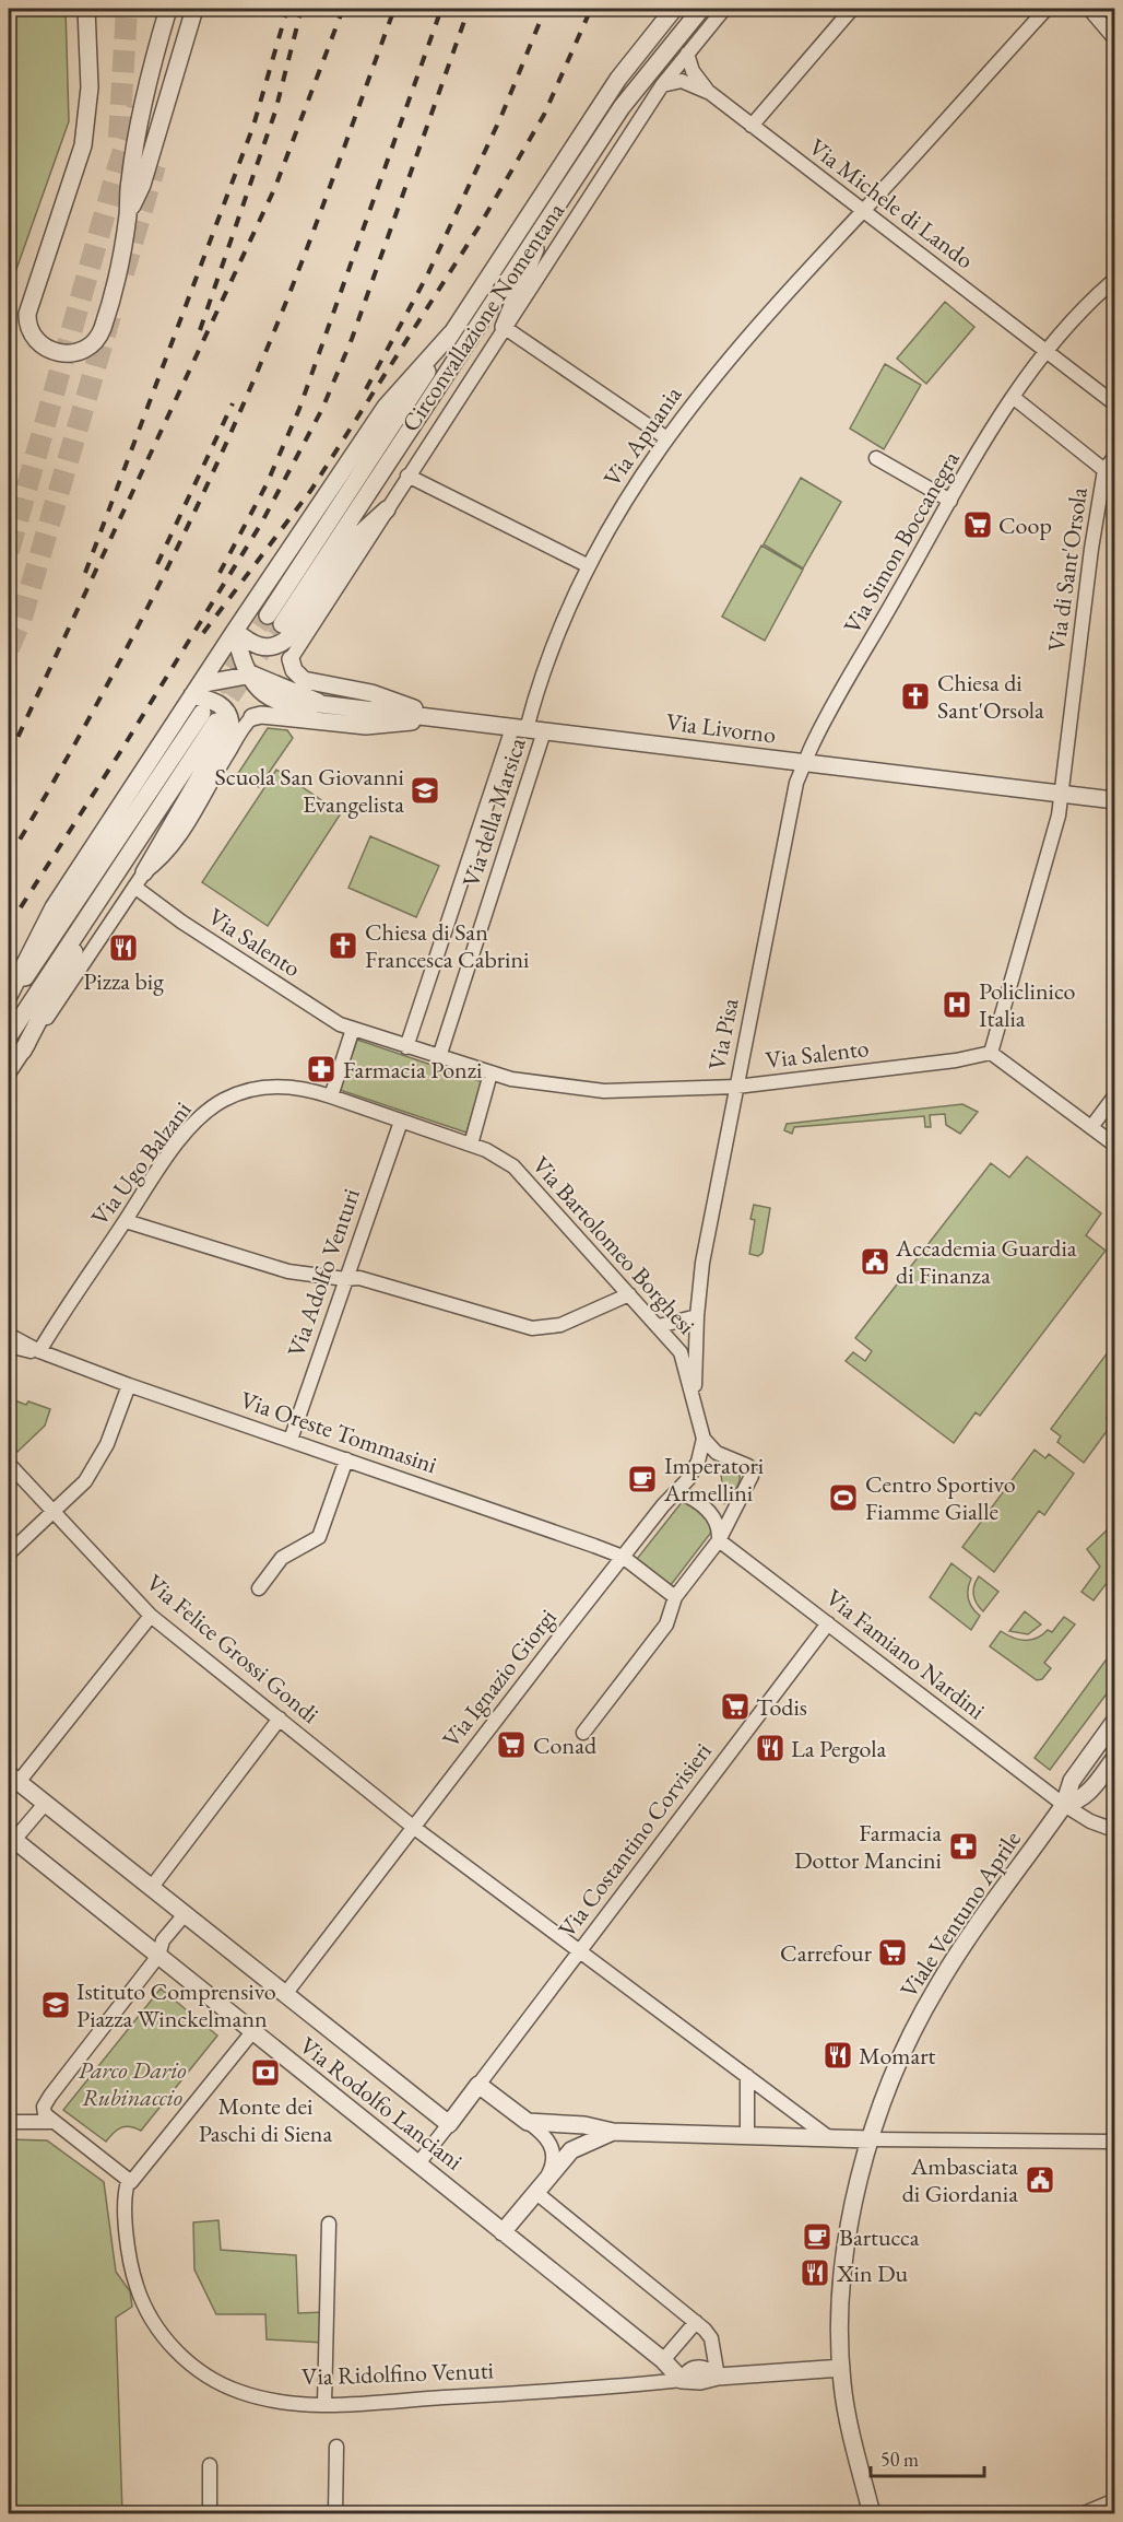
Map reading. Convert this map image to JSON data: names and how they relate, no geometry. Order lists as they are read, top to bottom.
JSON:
{
  "streets": {
    "street": [
      "Via Michele di Lando",
      "Circonvallazione Nomentana",
      "Via Apuania",
      "Via Simon Boccanegra",
      "Via di Sant'Orsola",
      "Via Livorno",
      "Via della Marsica",
      "Via Salento",
      "Via Pisa",
      "Via Ugo Balzani",
      "Via Bartolomeo Borghesi",
      "Via Adolfo Venturi",
      "Via Oreste Tommasini",
      "Via Felice Grossi Gondi",
      "Via Famiano Nardini",
      "Via Ignazio Giorgi",
      "Via Costantino Corvisieri",
      "Viale Ventuno Aprile",
      "Via Rodolfo Lanciani",
      "Via Ridolfino Venuti"
    ]
  },
  "crossings": [
    ["Via Michele di Lando", "Via Apuania"],
    ["Via Michele di Lando", "Via Simon Boccanegra"],
    ["Via Apuania", "Via Livorno"],
    ["Via Apuania", "Via della Marsica"],
    ["Via Simon Boccanegra", "Via Livorno"],
    ["Via Simon Boccanegra", "Via Pisa"],
    ["Via di Sant'Orsola", "Via Livorno"],
    ["Via di Sant'Orsola", "Via Salento"],
    ["Via Livorno", "Via della Marsica"],
    ["Via Livorno", "Via Pisa"],
    ["Via della Marsica", "Via Salento"],
    ["Via Salento", "Via Pisa"],
    ["Via Pisa", "Via Bartolomeo Borghesi"],
    ["Via Ugo Balzani", "Via Bartolomeo Borghesi"],
    ["Via Ugo Balzani", "Via Adolfo Venturi"],
    ["Via Ugo Balzani", "Via Oreste Tommasini"],
    ["Via Bartolomeo Borghesi", "Via Adolfo Venturi"],
    ["Via Bartolomeo Borghesi", "Via Ignazio Giorgi"],
    ["Via Adolfo Venturi", "Via Oreste Tommasini"],
    ["Via Oreste Tommasini", "Via Ignazio Giorgi"],
    ["Via Felice Grossi Gondi", "Via Ignazio Giorgi"],
    ["Via Felice Grossi Gondi", "Via Costantino Corvisieri"],
    ["Via Famiano Nardini", "Via Costantino Corvisieri"],
    ["Via Famiano Nardini", "Viale Ventuno Aprile"],
    ["Via Ignazio Giorgi", "Via Rodolfo Lanciani"],
    ["Via Rodolfo Lanciani", "Via Ridolfino Venuti"]
  ],
  "parks": ["Parco Dario Rubinaccio"],
  "places": {
    "supermarket": [
      "Coop",
      "Todis",
      "Conad",
      "Carrefour"
    ],
    "church": ["Chiesa di Sant'Orsola", "Chiesa di San Francesca Cabrini"],
    "school or university": ["Scuola San Giovanni Evangelista", "Istituto Comprensivo Piazza Winckelmann"],
    "restaurant": [
      "Pizza big",
      "La Pergola",
      "Momart",
      "Xin Du"
    ],
    "hospital": ["Policlinico Italia"],
    "pharmacy": ["Farmacia Ponzi", "Farmacia Dottor Mancini"],
    "public building": ["Accademia Guardia di Finanza", "Ambasciata di Giordania"],
    "cafe": ["Imperatori Armellini", "Bartucca"],
    "sports": ["Centro Sportivo Fiamme Gialle"],
    "bank": ["Monte dei Paschi di Siena"]
  },
  "scale_bar": "50 m"
}
